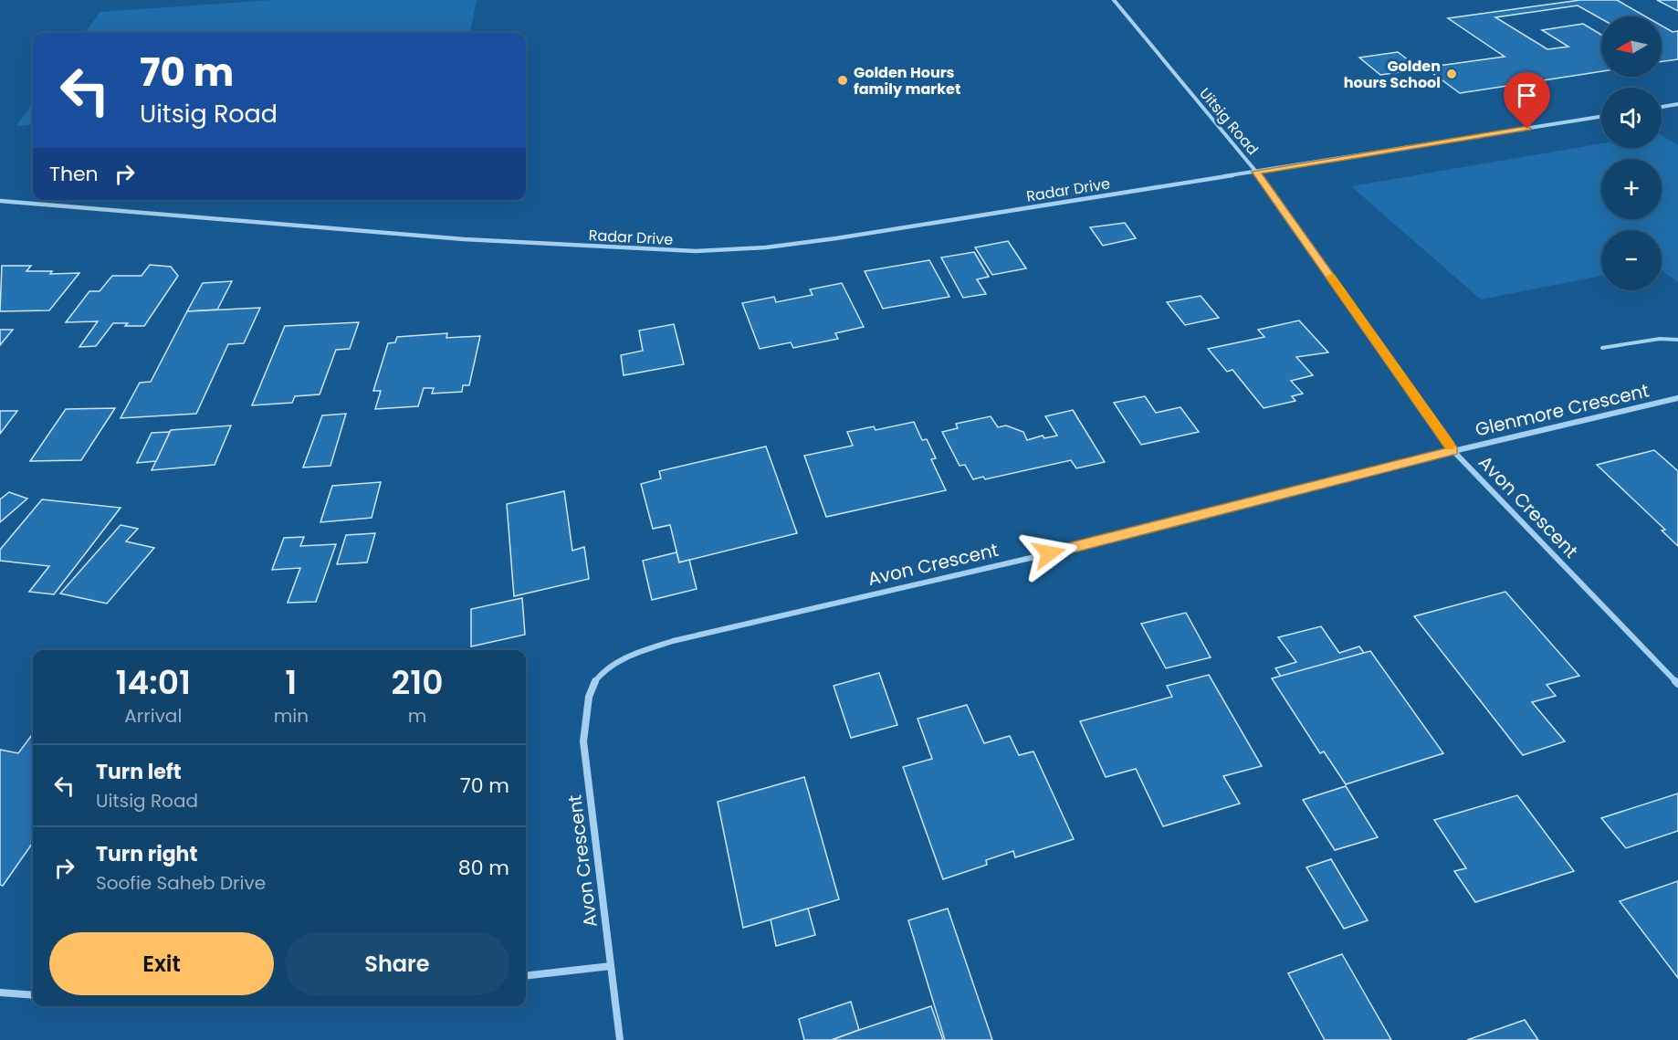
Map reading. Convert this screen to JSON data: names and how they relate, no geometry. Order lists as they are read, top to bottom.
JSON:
{
  "streets": {
    "street": [
      "Uitsig Road",
      "Radar Drive",
      "Glenmore Crescent",
      "Avon Crescent"
    ]
  },
  "crossings": [
    ["Uitsig Road", "Radar Drive"],
    ["Uitsig Road", "Glenmore Crescent"],
    ["Uitsig Road", "Avon Crescent"],
    ["Glenmore Crescent", "Avon Crescent"]
  ],
  "places": ["Golden hours School", "Golden Hours family market"],
  "north": "left",
  "page": {
    "map_buttons": ["+", "−"],
    "turn": ["70 m", "Uitsig Road"],
    "then": "Then",
    "eta": [
      "14:01",
      "Arrival",
      "1",
      "min",
      "210",
      "m"
    ],
    "list": [
      {
        "name": "Turn left",
        "note": "Uitsig Road",
        "value": "70 m"
      },
      {
        "name": "Turn right",
        "note": "Soofie Saheb Drive",
        "value": "80 m"
      }
    ],
    "buttons": ["Exit", "Share"]
  }
}
